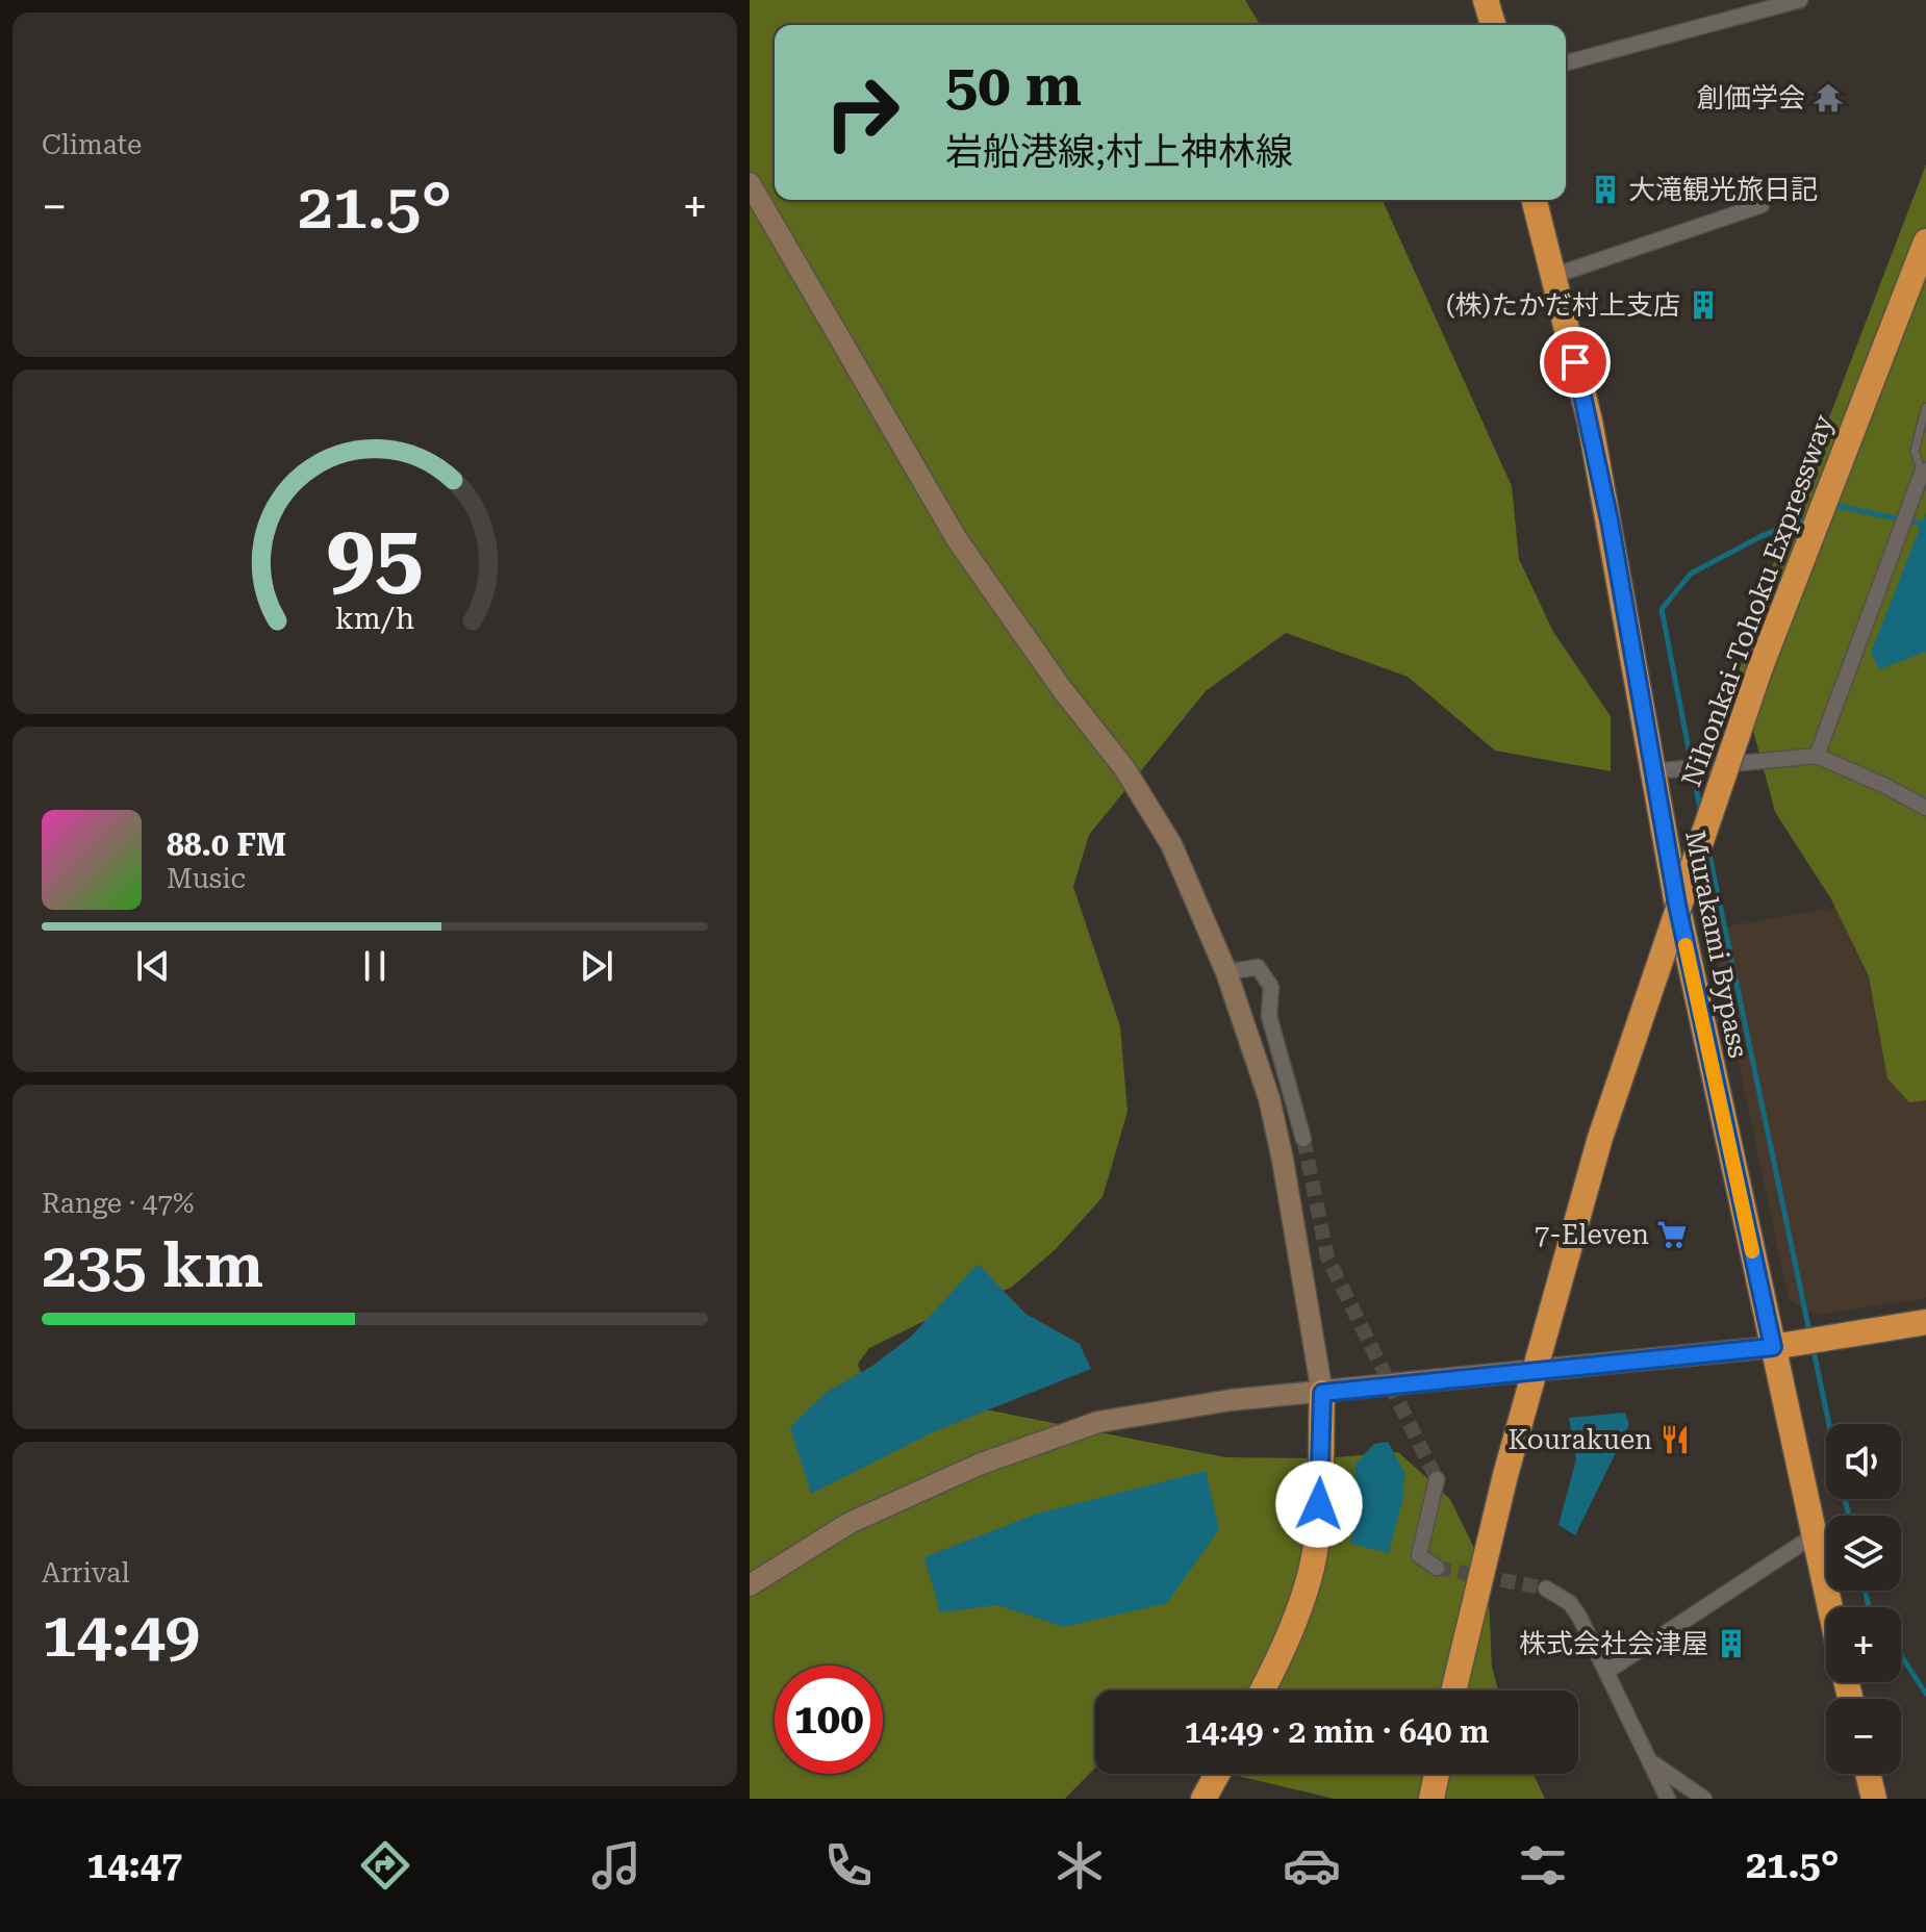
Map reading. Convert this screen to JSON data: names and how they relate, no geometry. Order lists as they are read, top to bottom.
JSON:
{
  "streets": {
    "highway": ["Nihonkai-Tohoku Expressway", "Murakami Bypass"]
  },
  "places": {
    "temple": ["創価学会"],
    "building": ["大滝観光旅日記", "(株)たかだ村上支店", "株式会社会津屋"],
    "supermarket": ["7-Eleven"],
    "restaurant": ["Kourakuen"]
  },
  "page": {
    "tile": [
      "Climate",
      ["Range · 47%", "235 km"],
      ["Arrival", "14:49"]
    ],
    "turn": ["50 m", "岩船港線;村上神林線"],
    "heat": ["−", "21.5°", "+"],
    "song": ["88.0 FM", "Music"],
    "map_buttons": ["+", "−"],
    "limit": "100",
    "trip": "14:49 · 2 min · 640 m",
    "tabs": ["14:47", "21.5°"],
    "gauge": ["95", "km/h"]
  }
}
